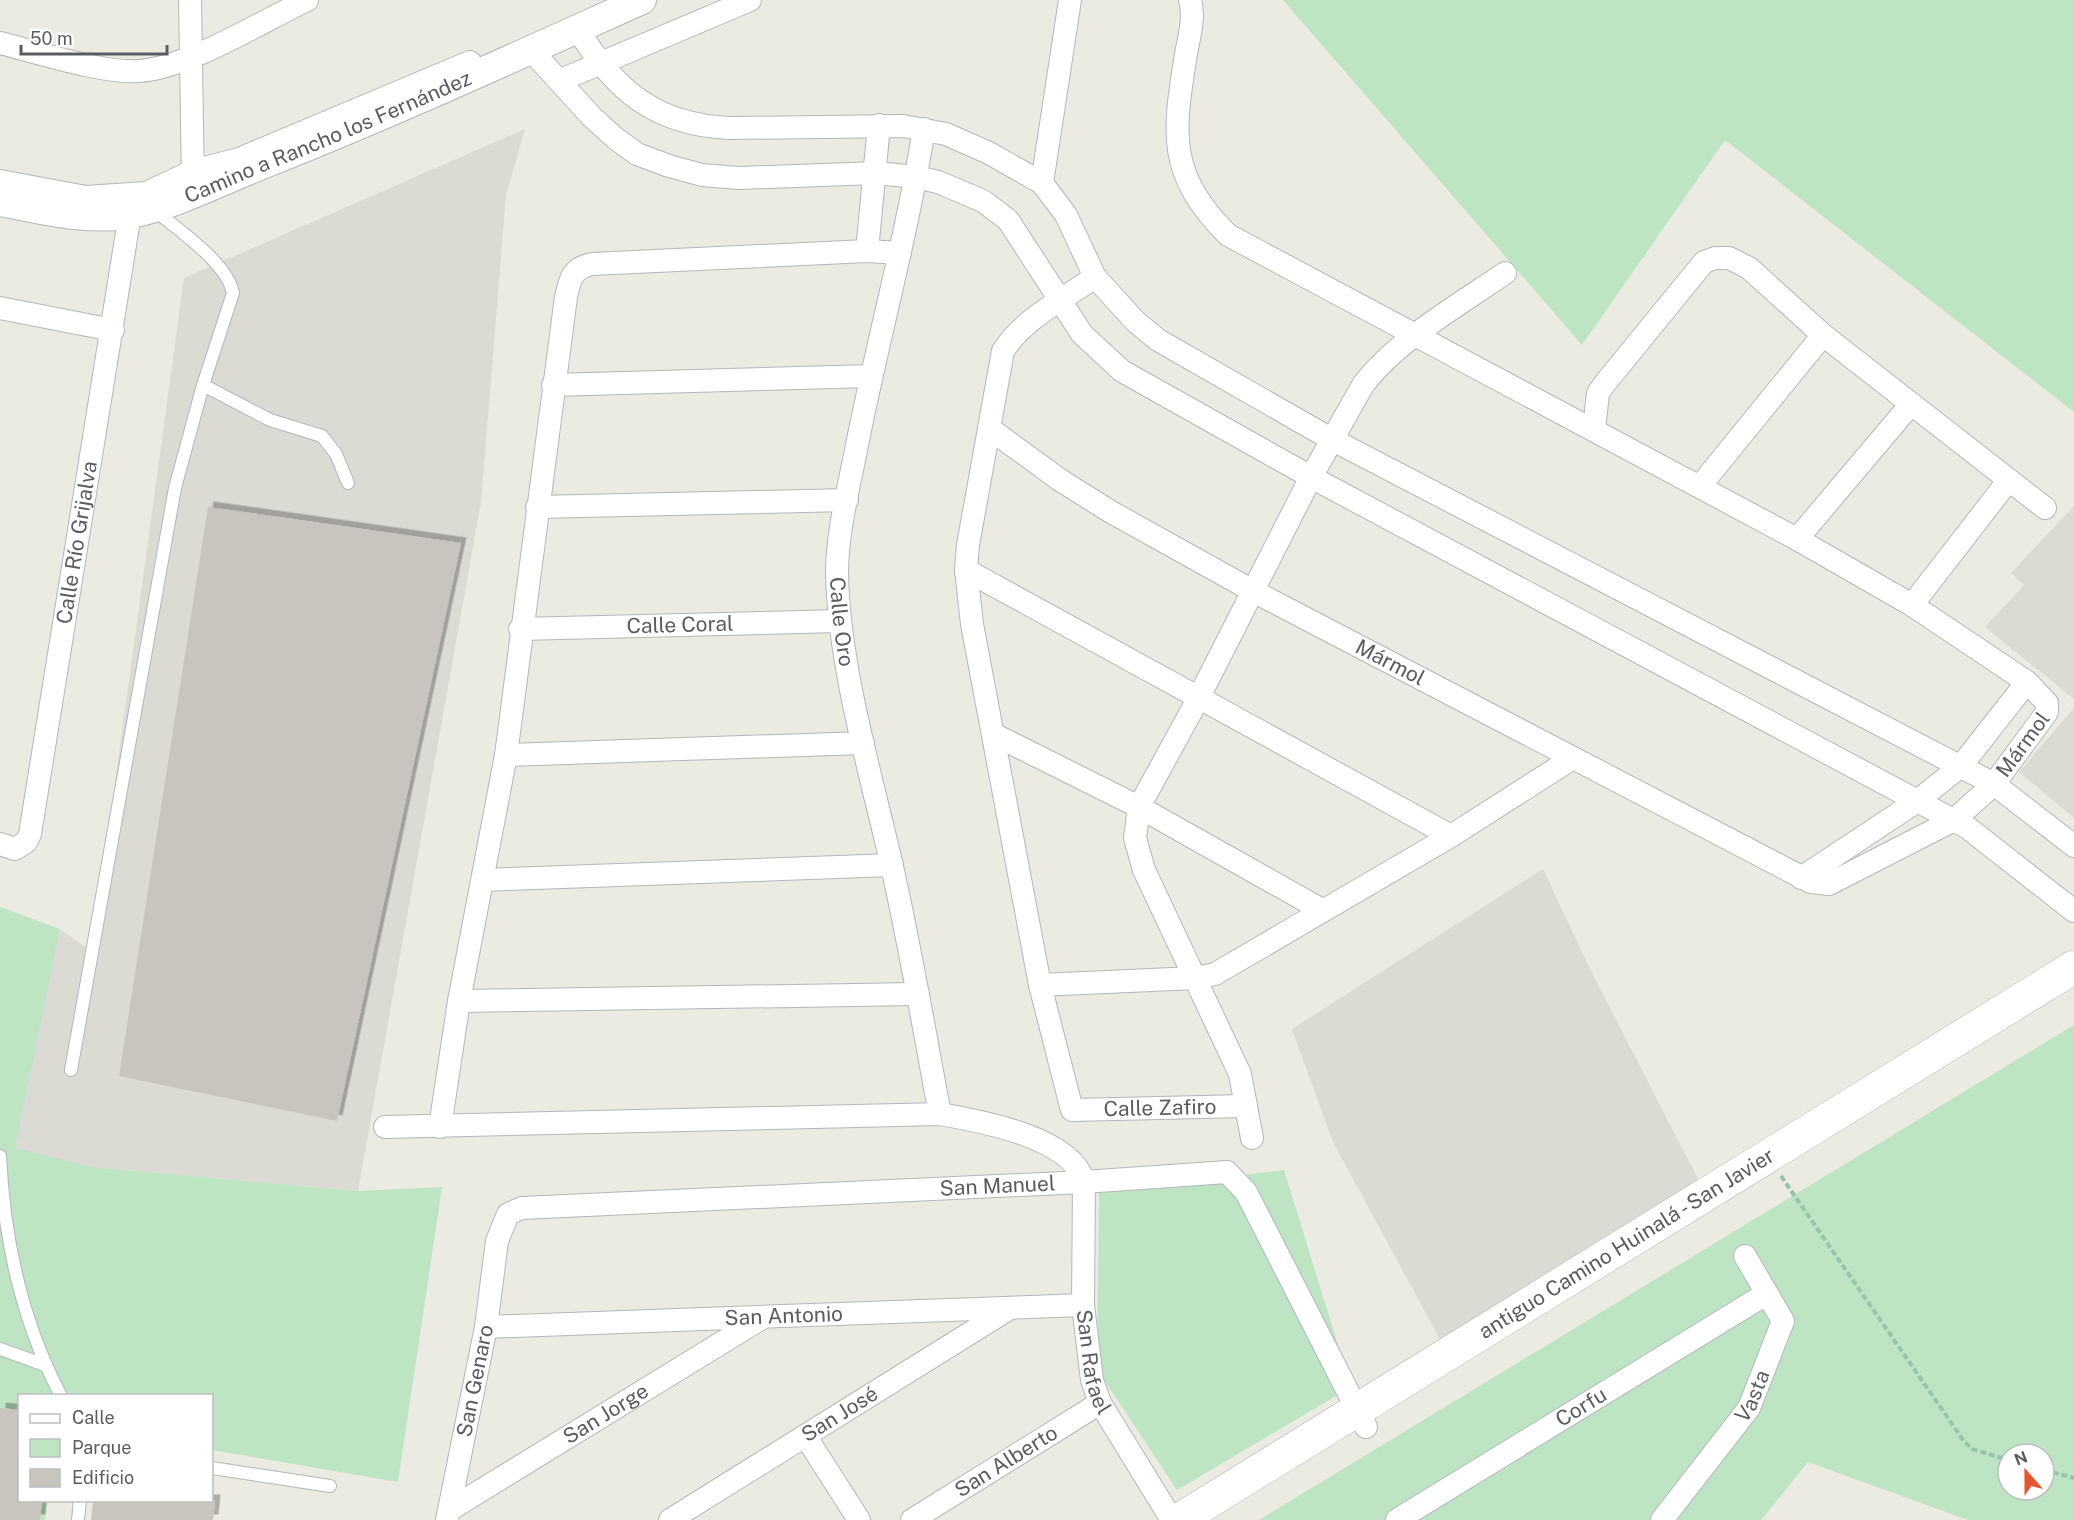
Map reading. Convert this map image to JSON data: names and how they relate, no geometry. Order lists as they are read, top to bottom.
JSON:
{
  "streets": {
    "main road": ["antiguo Camino Huinalá - San Javier"],
    "street": [
      "Camino a Rancho los Fernández",
      "Calle Río Grijalva",
      "Calle Oro",
      "Calle Coral",
      "Mármol",
      "Calle Zafiro",
      "San Manuel",
      "San Antonio",
      "San Rafael",
      "San Genaro",
      "Vasta",
      "Corfu",
      "San Jorge",
      "San José",
      "San Alberto"
    ]
  },
  "crossings": [
    ["Camino a Rancho los Fernández", "Calle Río Grijalva"],
    ["Calle Oro", "Calle Coral"],
    ["San Manuel", "antiguo Camino Huinalá - San Javier"],
    ["San Manuel", "San Rafael"],
    ["San Manuel", "San Genaro"],
    ["San Antonio", "San Rafael"],
    ["San Antonio", "San Genaro"],
    ["San Antonio", "San Jorge"],
    ["San Antonio", "San José"],
    ["San Rafael", "San Alberto"],
    ["San Genaro", "San Jorge"],
    ["Vasta", "Corfu"]
  ],
  "legend": ["Calle", "Parque", "Edificio"],
  "scale_bar": "50 m",
  "north": "top"
}
